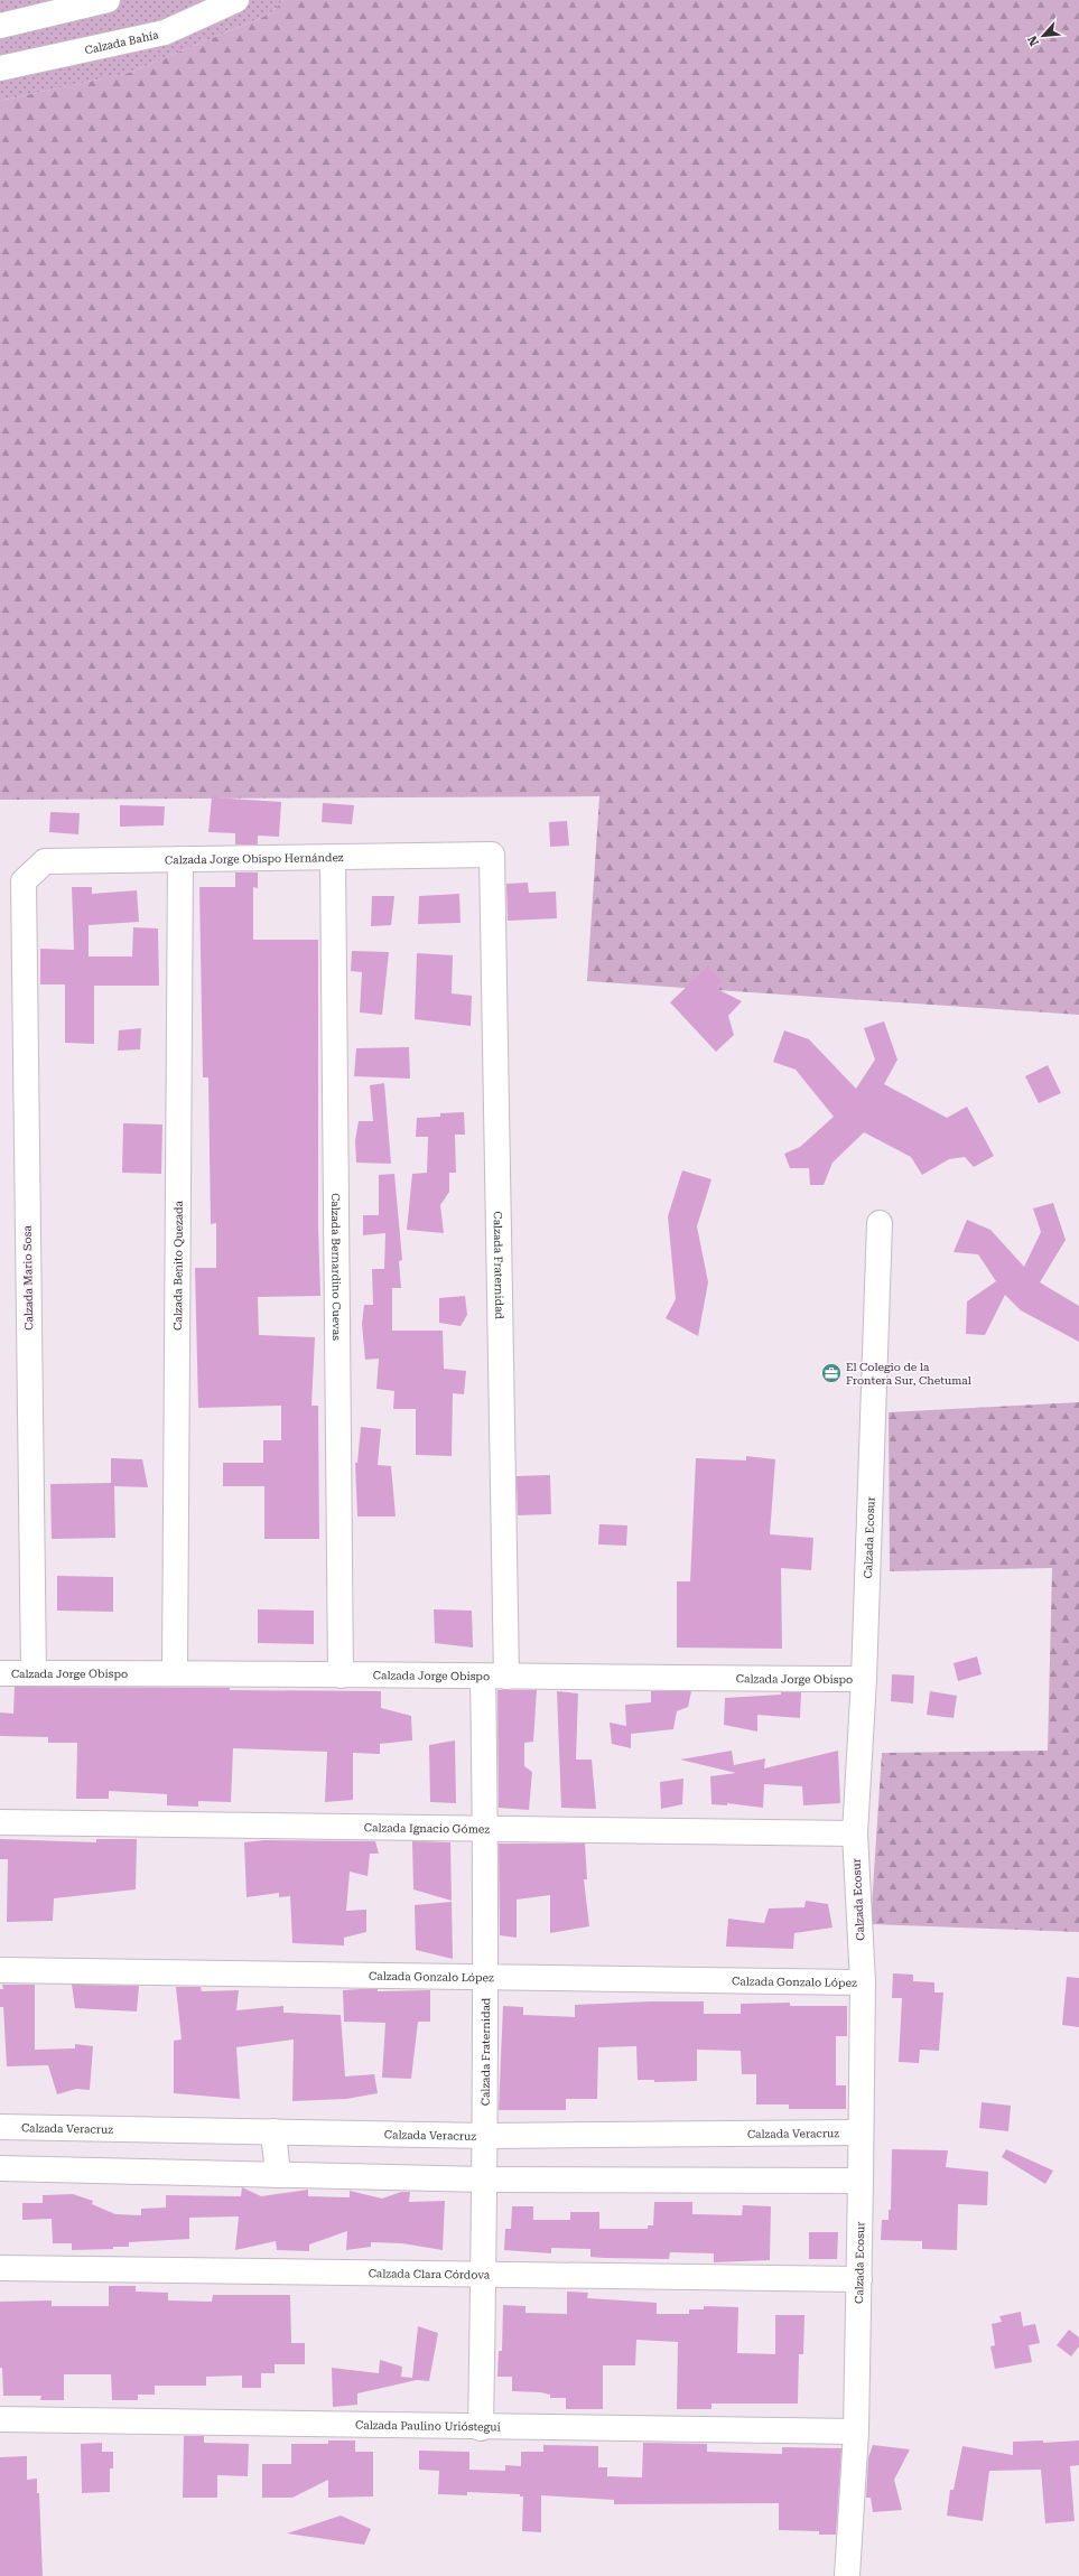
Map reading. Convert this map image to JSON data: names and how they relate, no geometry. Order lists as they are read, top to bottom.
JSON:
{
  "streets": {
    "street": [
      "Calzada Bahía",
      "Calzada Jorge Obispo Hernández",
      "Calzada Benito Quezada",
      "Calzada Fraternidad",
      "Calzada Bernardino Cuevas",
      "Calzada Mario Sosa",
      "Calzada Ecosur",
      "Calzada Jorge Obispo",
      "Calzada Ignacio Gómez",
      "Calzada Gonzalo López",
      "Calzada Veracruz",
      "Calzada Clara Córdova",
      "Calzada Paulino Urióstegui"
    ]
  },
  "crossings": [
    ["Calzada Jorge Obispo Hernández", "Calzada Benito Quezada"],
    ["Calzada Jorge Obispo Hernández", "Calzada Fraternidad"],
    ["Calzada Jorge Obispo Hernández", "Calzada Bernardino Cuevas"],
    ["Calzada Jorge Obispo Hernández", "Calzada Mario Sosa"],
    ["Calzada Benito Quezada", "Calzada Jorge Obispo"],
    ["Calzada Fraternidad", "Calzada Jorge Obispo"],
    ["Calzada Fraternidad", "Calzada Ignacio Gómez"],
    ["Calzada Fraternidad", "Calzada Gonzalo López"],
    ["Calzada Fraternidad", "Calzada Veracruz"],
    ["Calzada Fraternidad", "Calzada Clara Córdova"],
    ["Calzada Fraternidad", "Calzada Paulino Urióstegui"],
    ["Calzada Bernardino Cuevas", "Calzada Jorge Obispo"],
    ["Calzada Mario Sosa", "Calzada Jorge Obispo"],
    ["Calzada Ecosur", "Calzada Jorge Obispo"],
    ["Calzada Ecosur", "Calzada Ignacio Gómez"],
    ["Calzada Ecosur", "Calzada Gonzalo López"],
    ["Calzada Ecosur", "Calzada Veracruz"],
    ["Calzada Ecosur", "Calzada Clara Córdova"],
    ["Calzada Ecosur", "Calzada Paulino Urióstegui"]
  ],
  "places": {
    "office": ["El Colegio de la Frontera Sur, Chetumal"]
  },
  "north": "bottom left"
}
